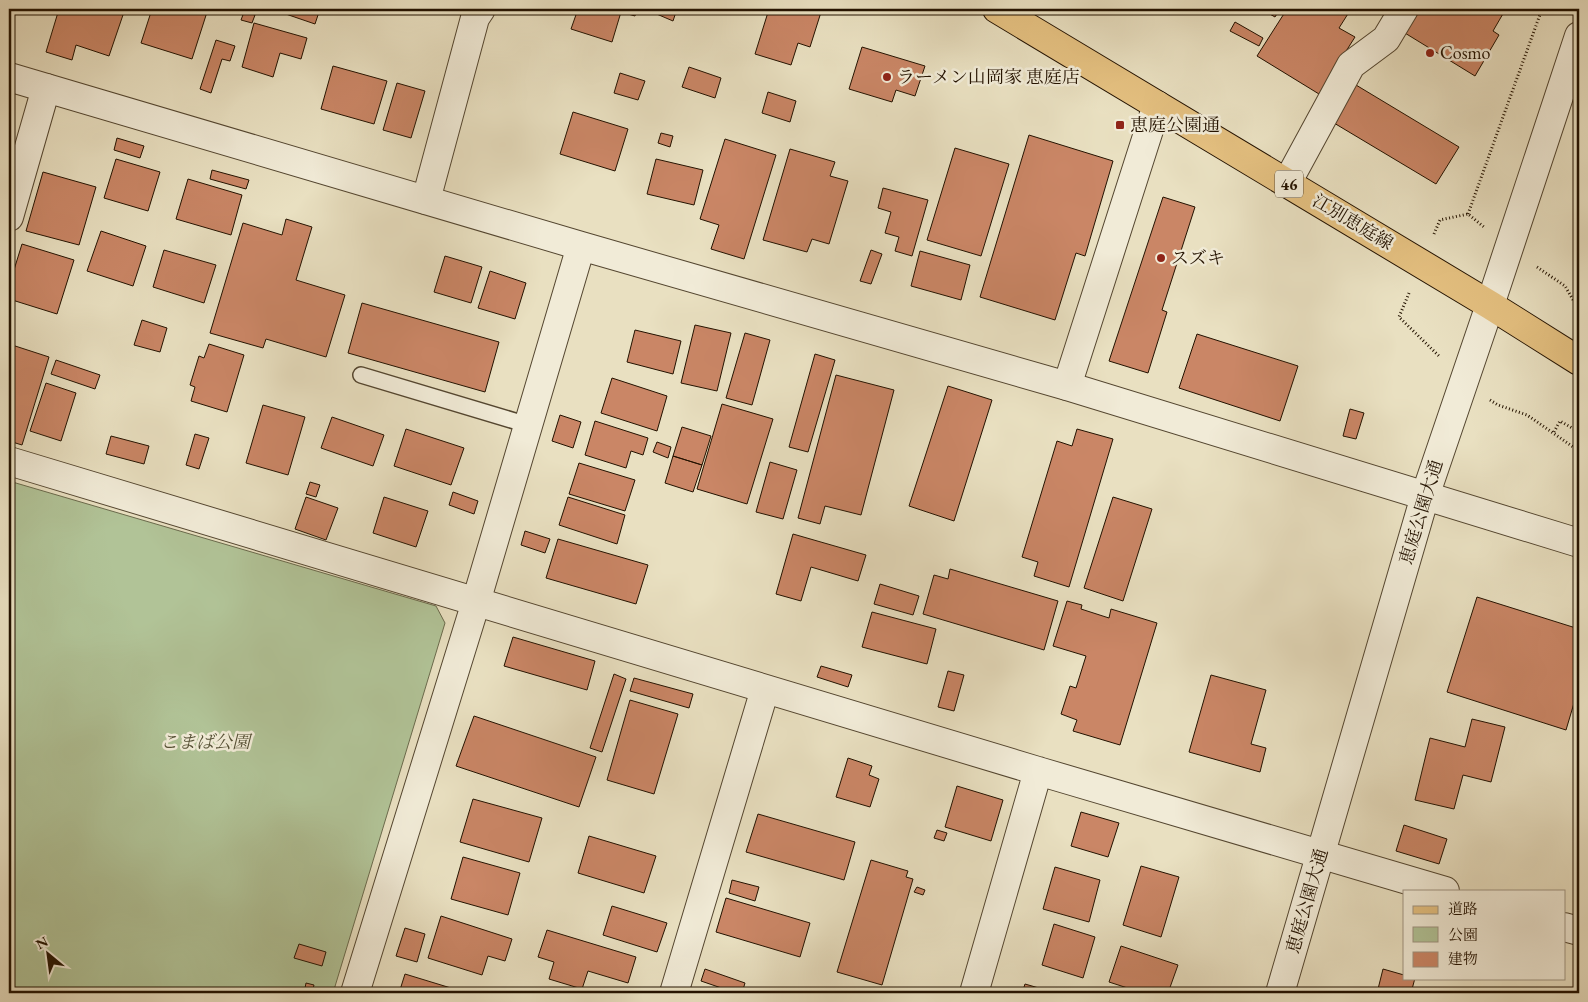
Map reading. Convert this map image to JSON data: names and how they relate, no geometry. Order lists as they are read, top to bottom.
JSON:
{
  "streets": {
    "main road": ["46", "江別恵庭線"],
    "street": ["恵庭公園大通"]
  },
  "crossings": [
    ["江別恵庭線", "恵庭公園大通"]
  ],
  "parks": ["こまば公園"],
  "places": {
    "other": ["Cosmo", "ラーメン山岡家 恵庭店", "スズキ"],
    "transit": ["恵庭公園通"]
  },
  "legend": ["道路", "公園", "建物"],
  "north": "top left"
}
